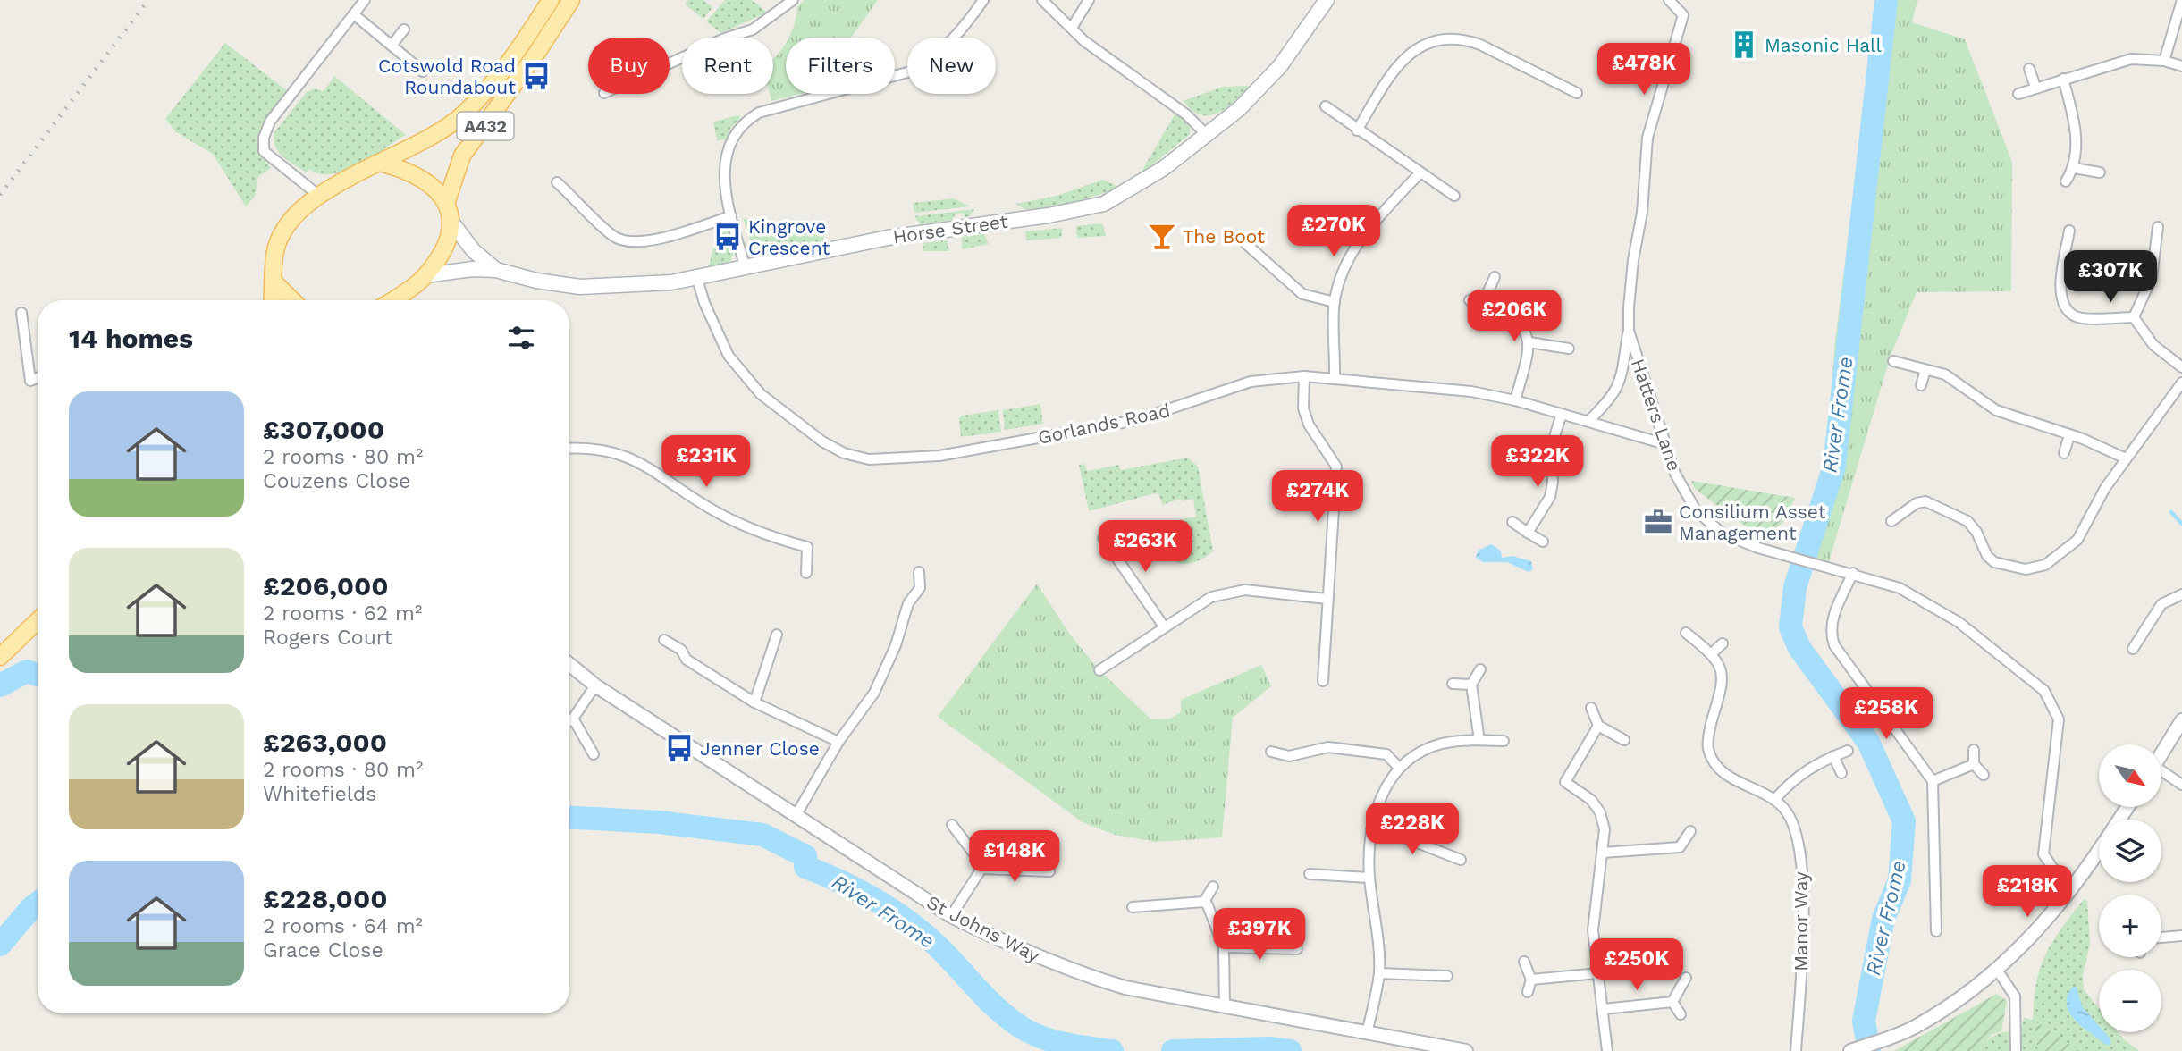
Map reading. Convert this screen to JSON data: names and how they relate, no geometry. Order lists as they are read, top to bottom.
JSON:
{
  "streets": {
    "main road": ["A432", "Horse Street"],
    "street": [
      "Hatters Lane",
      "Gorlands Road",
      "Manor Way",
      "St Johns Way"
    ]
  },
  "crossings": [
    ["Horse Street", "Gorlands Road"],
    ["Hatters Lane", "Gorlands Road"]
  ],
  "water": ["River Frome"],
  "places": {
    "building": ["Masonic Hall"],
    "bus stop": ["Cotswold Road Roundabout", "Kingrove Crescent", "Jenner Close"],
    "bar": ["The Boot"],
    "office": ["Consilium Asset Management"]
  },
  "north": "bottom right",
  "page": {
    "chip": [
      "Buy",
      "Rent",
      "Filters",
      "New"
    ],
    "price": [
      "£478K",
      "£270K",
      "£307K",
      "£206K",
      "£231K",
      "£322K",
      "£274K",
      "£263K",
      "£258K",
      "£228K",
      "£148K",
      "£218K",
      "£397K",
      "£250K"
    ],
    "heading": "14 homes",
    "list": [
      {
        "name": "£307,000",
        "note": "2 rooms · 80 m² · Couzens Close"
      },
      {
        "name": "£206,000",
        "note": "2 rooms · 62 m² · Rogers Court"
      },
      {
        "name": "£263,000",
        "note": "2 rooms · 80 m² · Whitefields"
      },
      {
        "name": "£228,000",
        "note": "2 rooms · 64 m² · Grace Close"
      }
    ],
    "map_buttons": ["+", "−"]
  }
}
